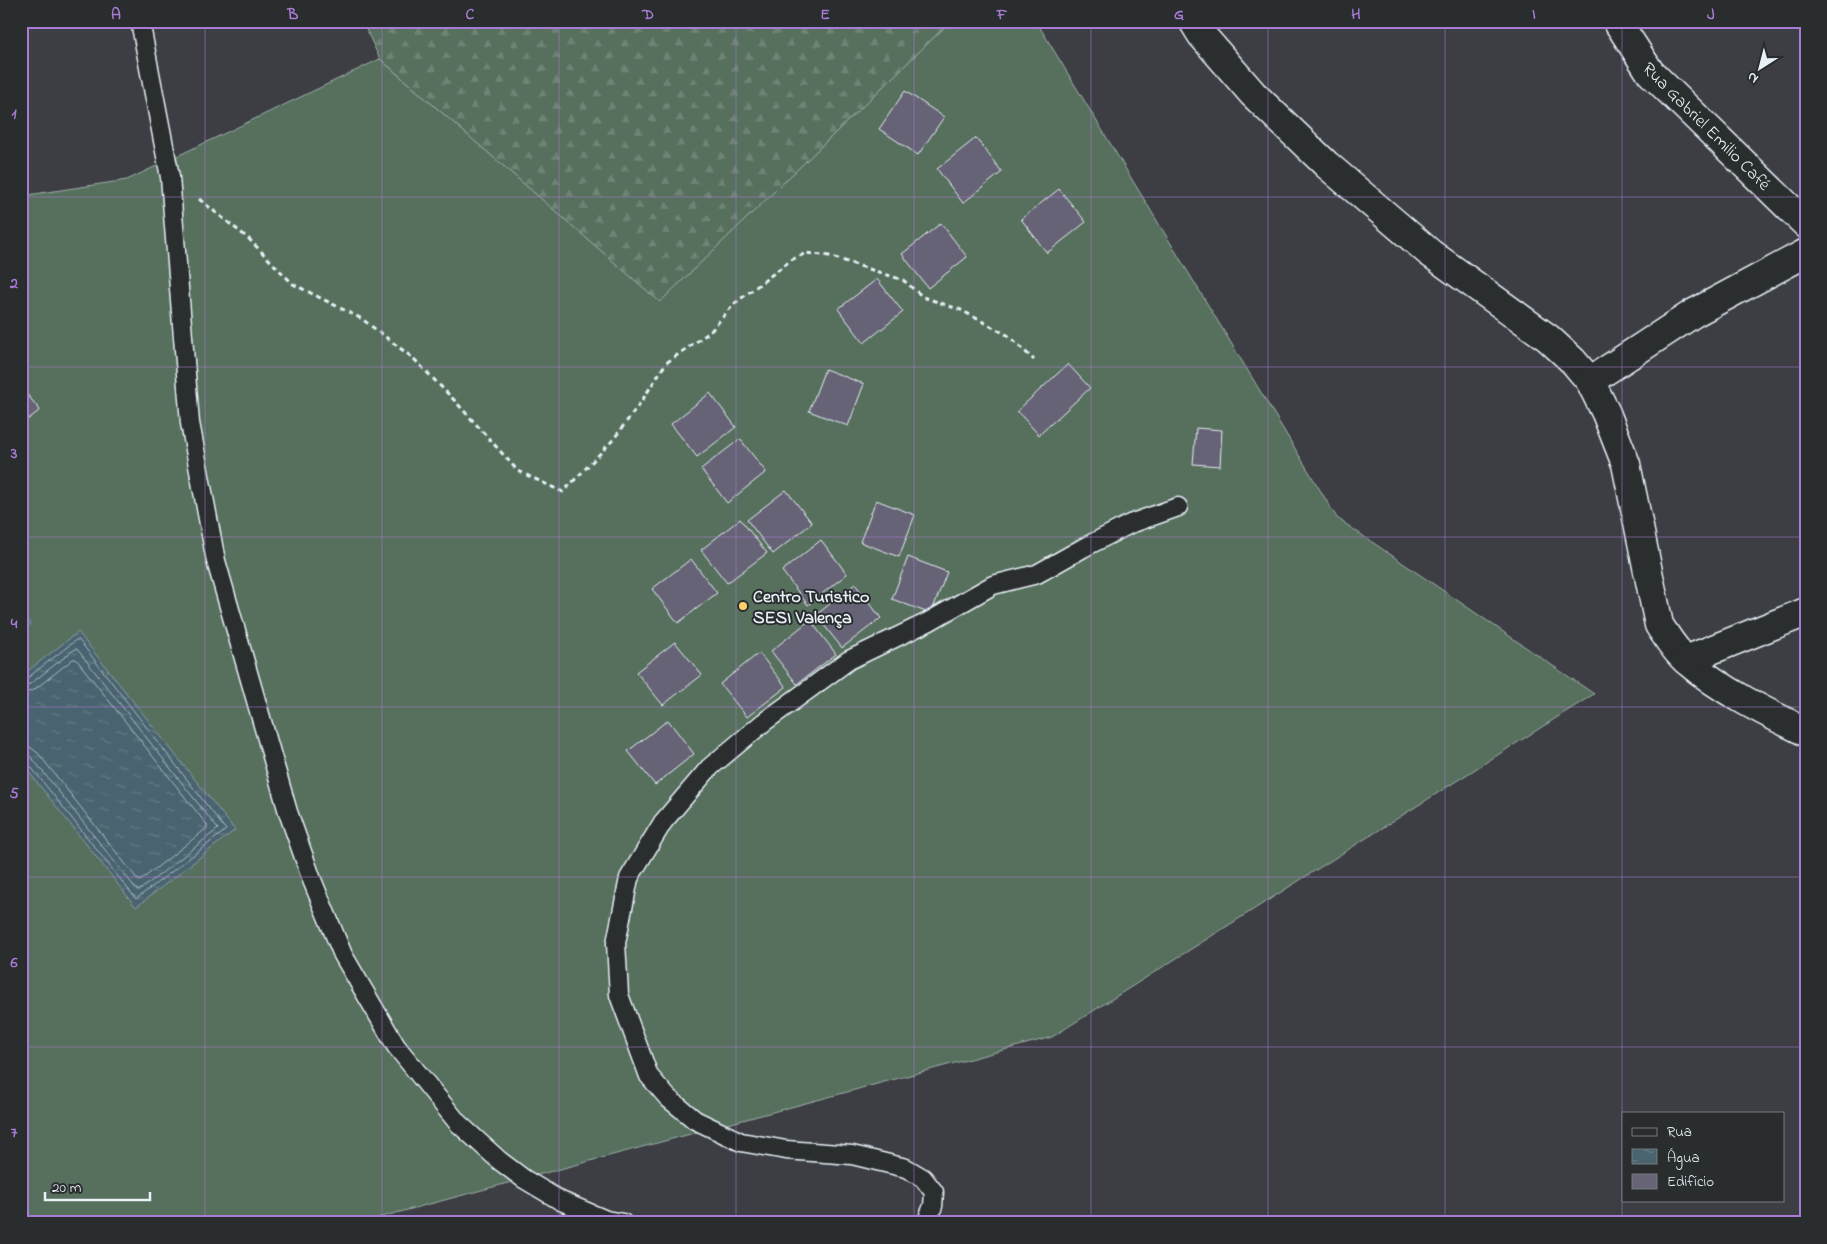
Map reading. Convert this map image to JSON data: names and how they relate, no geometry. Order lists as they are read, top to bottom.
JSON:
{
  "streets": {
    "street": ["Rua Gabriel Emilio Café"]
  },
  "places": ["Centro Turistico SESI Valença"],
  "legend": ["Rua", "Água", "Edifício"],
  "scale_bar": "20 m",
  "north": "bottom left",
  "grid": {
    "columns": [
      "A",
      "B",
      "C",
      "D",
      "E",
      "F",
      "G",
      "H",
      "I",
      "J"
    ],
    "rows": [
      "1",
      "2",
      "3",
      "4",
      "5",
      "6",
      "7"
    ]
  }
}
